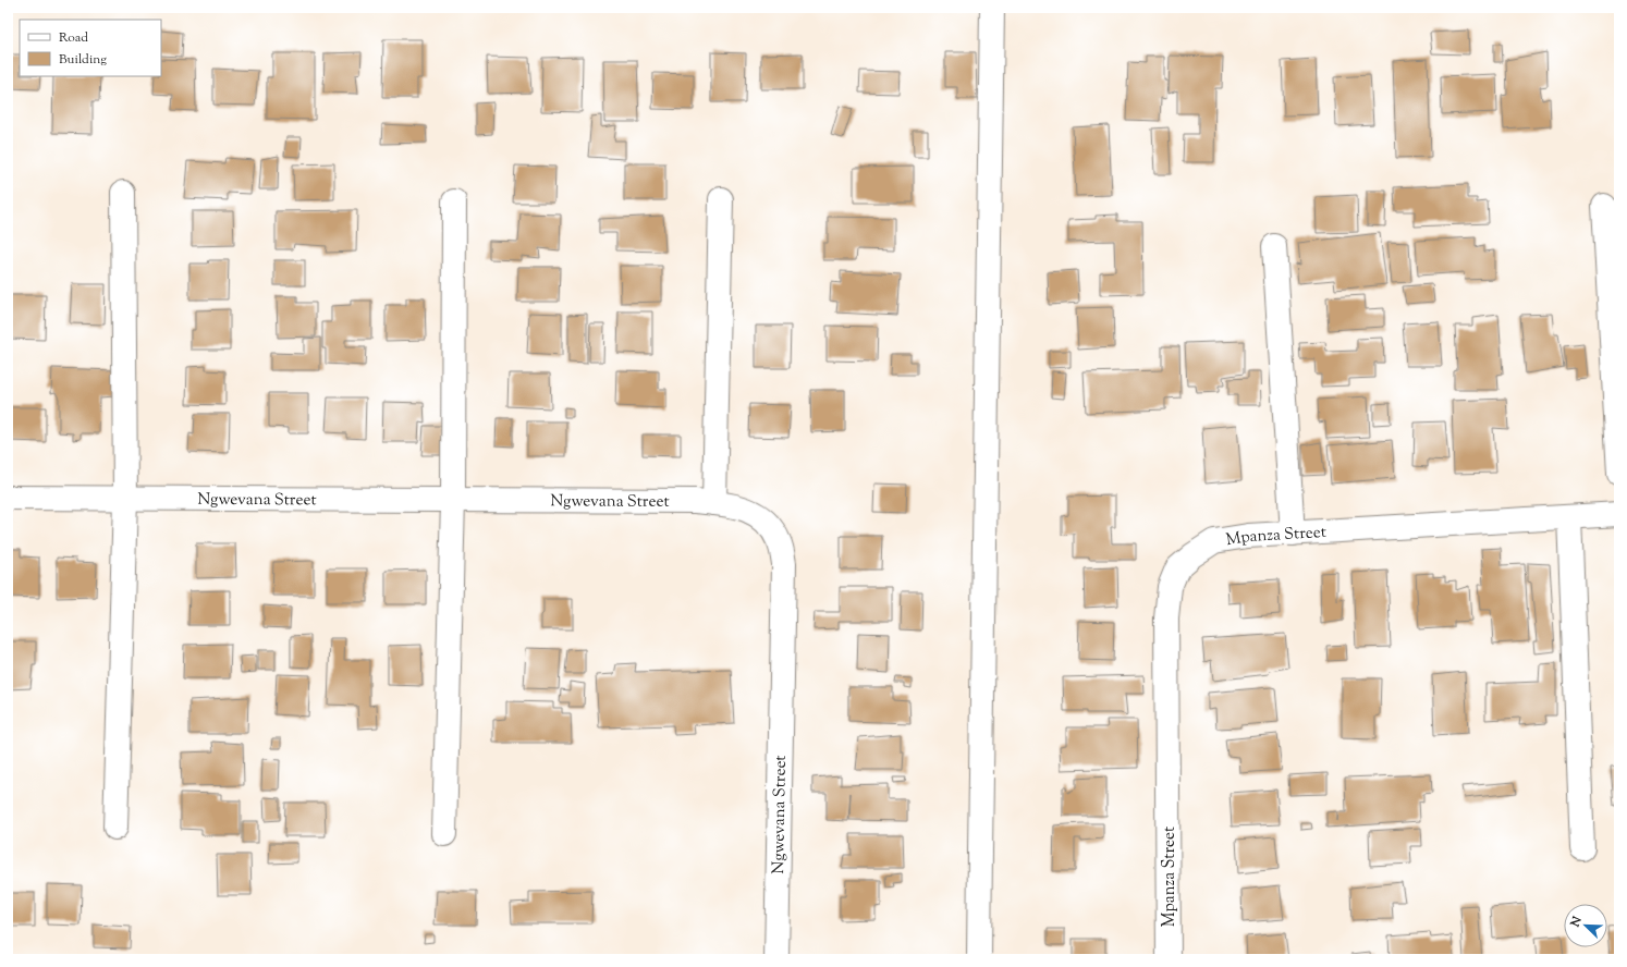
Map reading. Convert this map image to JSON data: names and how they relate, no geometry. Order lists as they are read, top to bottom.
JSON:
{
  "streets": {
    "street": ["Ngwevana Street", "Mpanza Street"]
  },
  "legend": ["Road", "Building"],
  "north": "top left"
}
